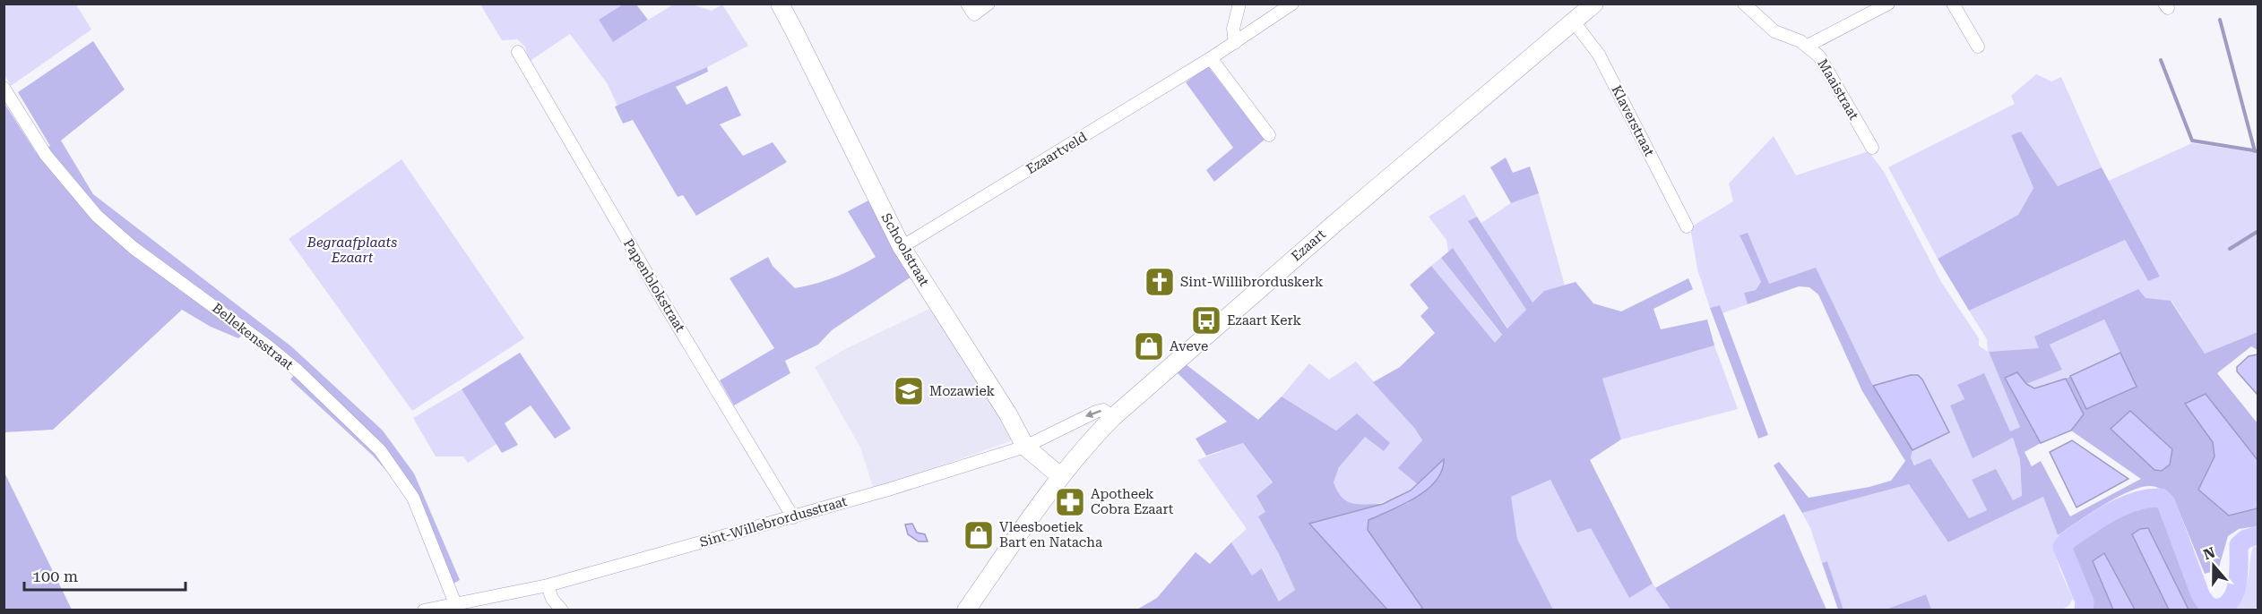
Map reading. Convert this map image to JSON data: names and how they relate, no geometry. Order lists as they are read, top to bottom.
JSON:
{
  "streets": {
    "main road": ["Ezaart", "Schoolstraat"],
    "street": [
      "Maaistraat",
      "Klaverstraat",
      "Ezaartveld",
      "Papenblokstraat",
      "Bellekensstraat",
      "Sint-Willebrordusstraat"
    ]
  },
  "crossings": [
    ["Klaverstraat", "Ezaart"],
    ["Ezaartveld", "Schoolstraat"],
    ["Ezaart", "Schoolstraat"],
    ["Ezaart", "Sint-Willebrordusstraat"],
    ["Schoolstraat", "Sint-Willebrordusstraat"],
    ["Papenblokstraat", "Sint-Willebrordusstraat"],
    ["Bellekensstraat", "Sint-Willebrordusstraat"]
  ],
  "parks": ["Begraafplaats Ezaart"],
  "places": {
    "church": ["Sint-Willibrorduskerk"],
    "bus stop": ["Ezaart Kerk"],
    "shop": ["Aveve", "Vleesboetiek Bart en Natacha"],
    "school or university": ["Mozawiek"],
    "pharmacy": ["Apotheek Cobra Ezaart"]
  },
  "scale_bar": "100 m",
  "north": "top"
}
